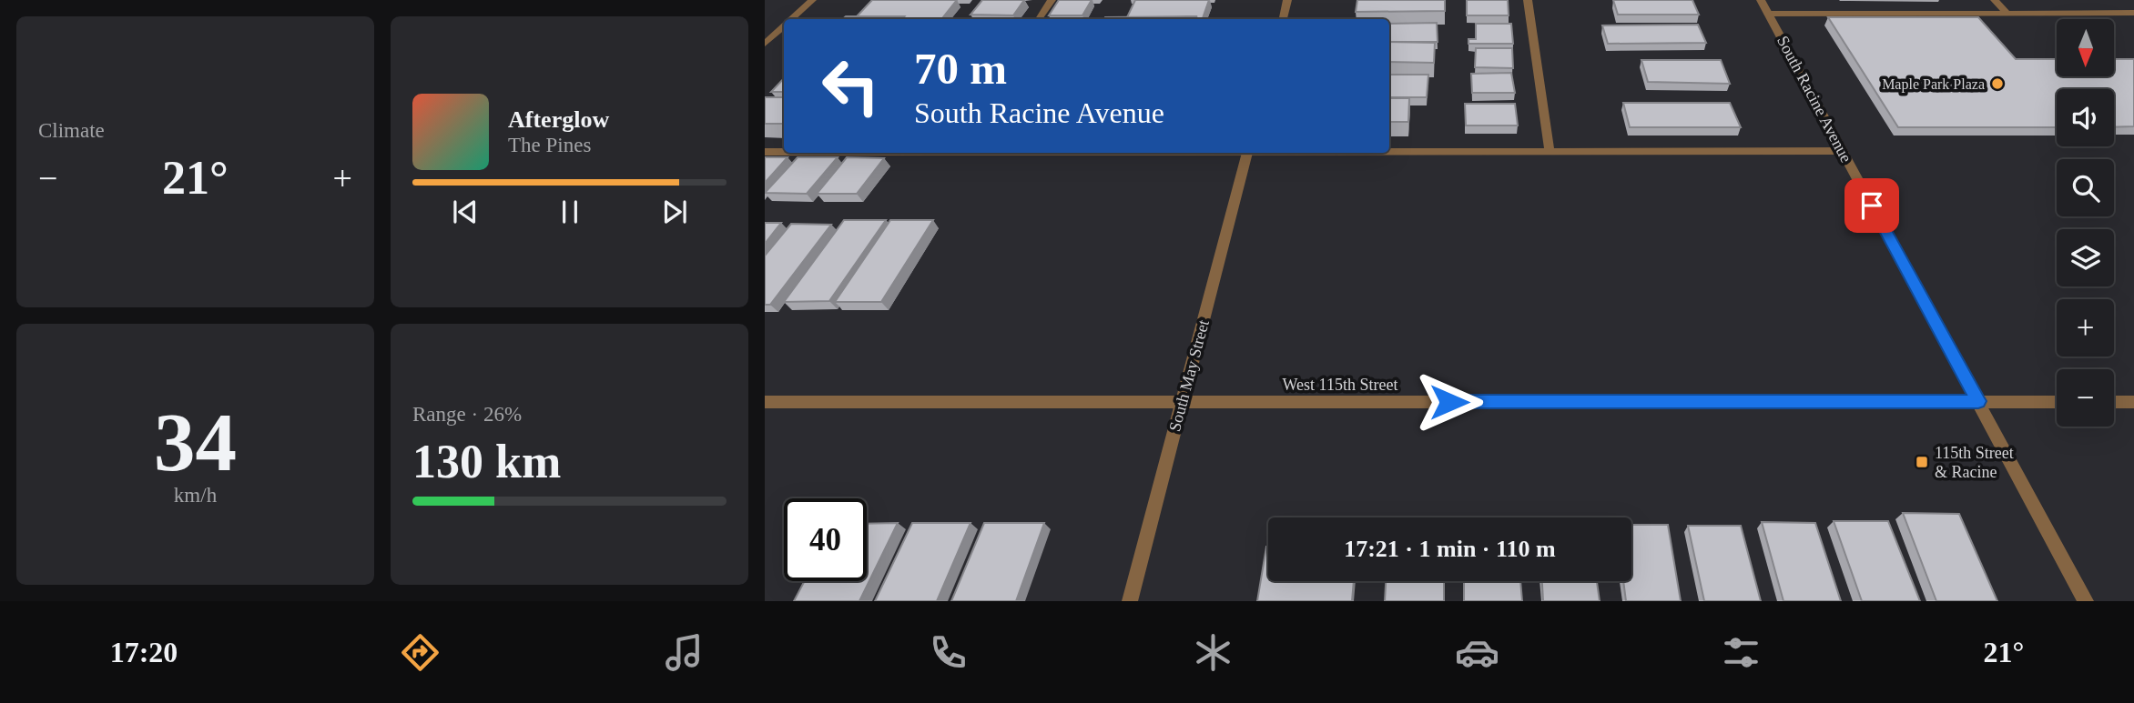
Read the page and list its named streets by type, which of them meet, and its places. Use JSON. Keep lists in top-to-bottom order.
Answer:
{
  "streets": {
    "street": ["South Racine Avenue", "South May Street", "West 115th Street"]
  },
  "crossings": [
    ["South Racine Avenue", "West 115th Street"],
    ["South May Street", "West 115th Street"]
  ],
  "places": {
    "other": ["Maple Park Plaza"],
    "transit": ["115th Street & Racine"]
  },
  "north": "bottom",
  "page": {
    "tile": [
      "Climate",
      ["34", "km/h"],
      ["Range · 26%", "130 km"]
    ],
    "map_buttons": ["+", "−"],
    "turn": ["70 m", "South Racine Avenue"],
    "song": ["Afterglow", "The Pines"],
    "heat": ["−", "21°", "+"],
    "limit": "40",
    "trip": "17:21 · 1 min · 110 m",
    "tabs": ["17:20", "21°"]
  }
}
